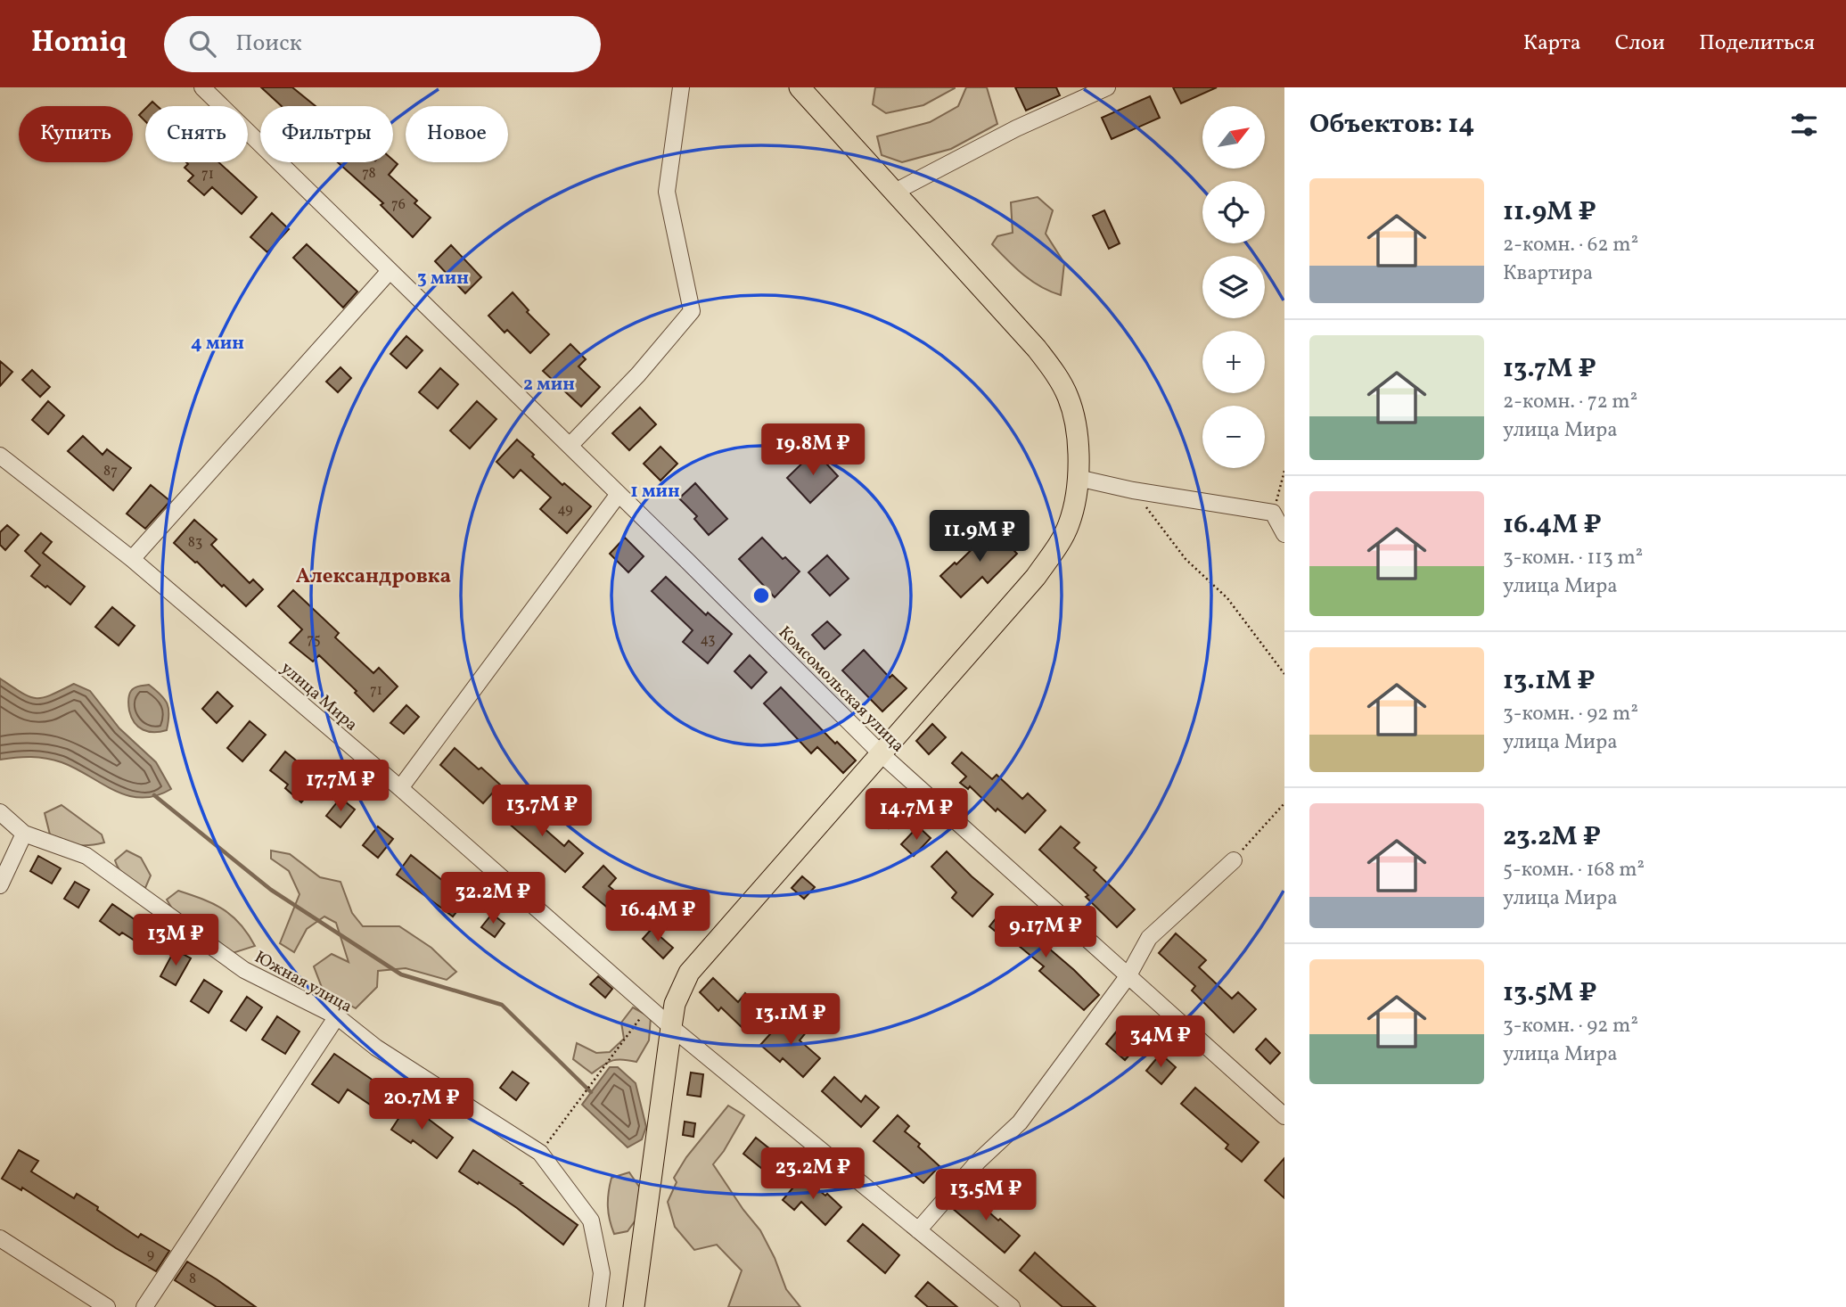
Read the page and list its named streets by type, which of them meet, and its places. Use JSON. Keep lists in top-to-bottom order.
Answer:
{
  "streets": {
    "street": ["Комсомольская улица", "улица Мира", "Южная улица"]
  },
  "districts": ["Александровка"],
  "house_numbers": [
    "78",
    "71",
    "76",
    "87",
    "49",
    "83",
    "75",
    "43",
    "71",
    "9",
    "8"
  ],
  "north": "top right",
  "page": {
    "header": "Homiq",
    "search": "Поиск",
    "nav": ["Карта", "Слои", "Поделиться"],
    "heading": "Объектов: 14",
    "map_buttons": ["+", "−"],
    "chip": [
      "Купить",
      "Снять",
      "Фильтры",
      "Новое"
    ],
    "list": [
      {
        "name": "11.9M ₽",
        "note": "2-комн. · 62 m² · Квартира"
      },
      {
        "name": "13.7M ₽",
        "note": "2-комн. · 72 m² · улица Мира"
      },
      {
        "name": "16.4M ₽",
        "note": "3-комн. · 113 m² · улица Мира"
      },
      {
        "name": "13.1M ₽",
        "note": "3-комн. · 92 m² · улица Мира"
      },
      {
        "name": "23.2M ₽",
        "note": "5-комн. · 168 m² · улица Мира"
      },
      {
        "name": "13.5M ₽",
        "note": "3-комн. · 92 m² · улица Мира"
      }
    ],
    "price": [
      "19.8M ₽",
      "11.9M ₽",
      "17.7M ₽",
      "13.7M ₽",
      "14.7M ₽",
      "32.2M ₽",
      "16.4M ₽",
      "9.17M ₽",
      "13M ₽",
      "13.1M ₽",
      "34M ₽",
      "20.7M ₽",
      "23.2M ₽",
      "13.5M ₽"
    ]
  },
  "rings": [
    "3 мин",
    "4 мин",
    "2 мин",
    "1 мин"
  ]
}
